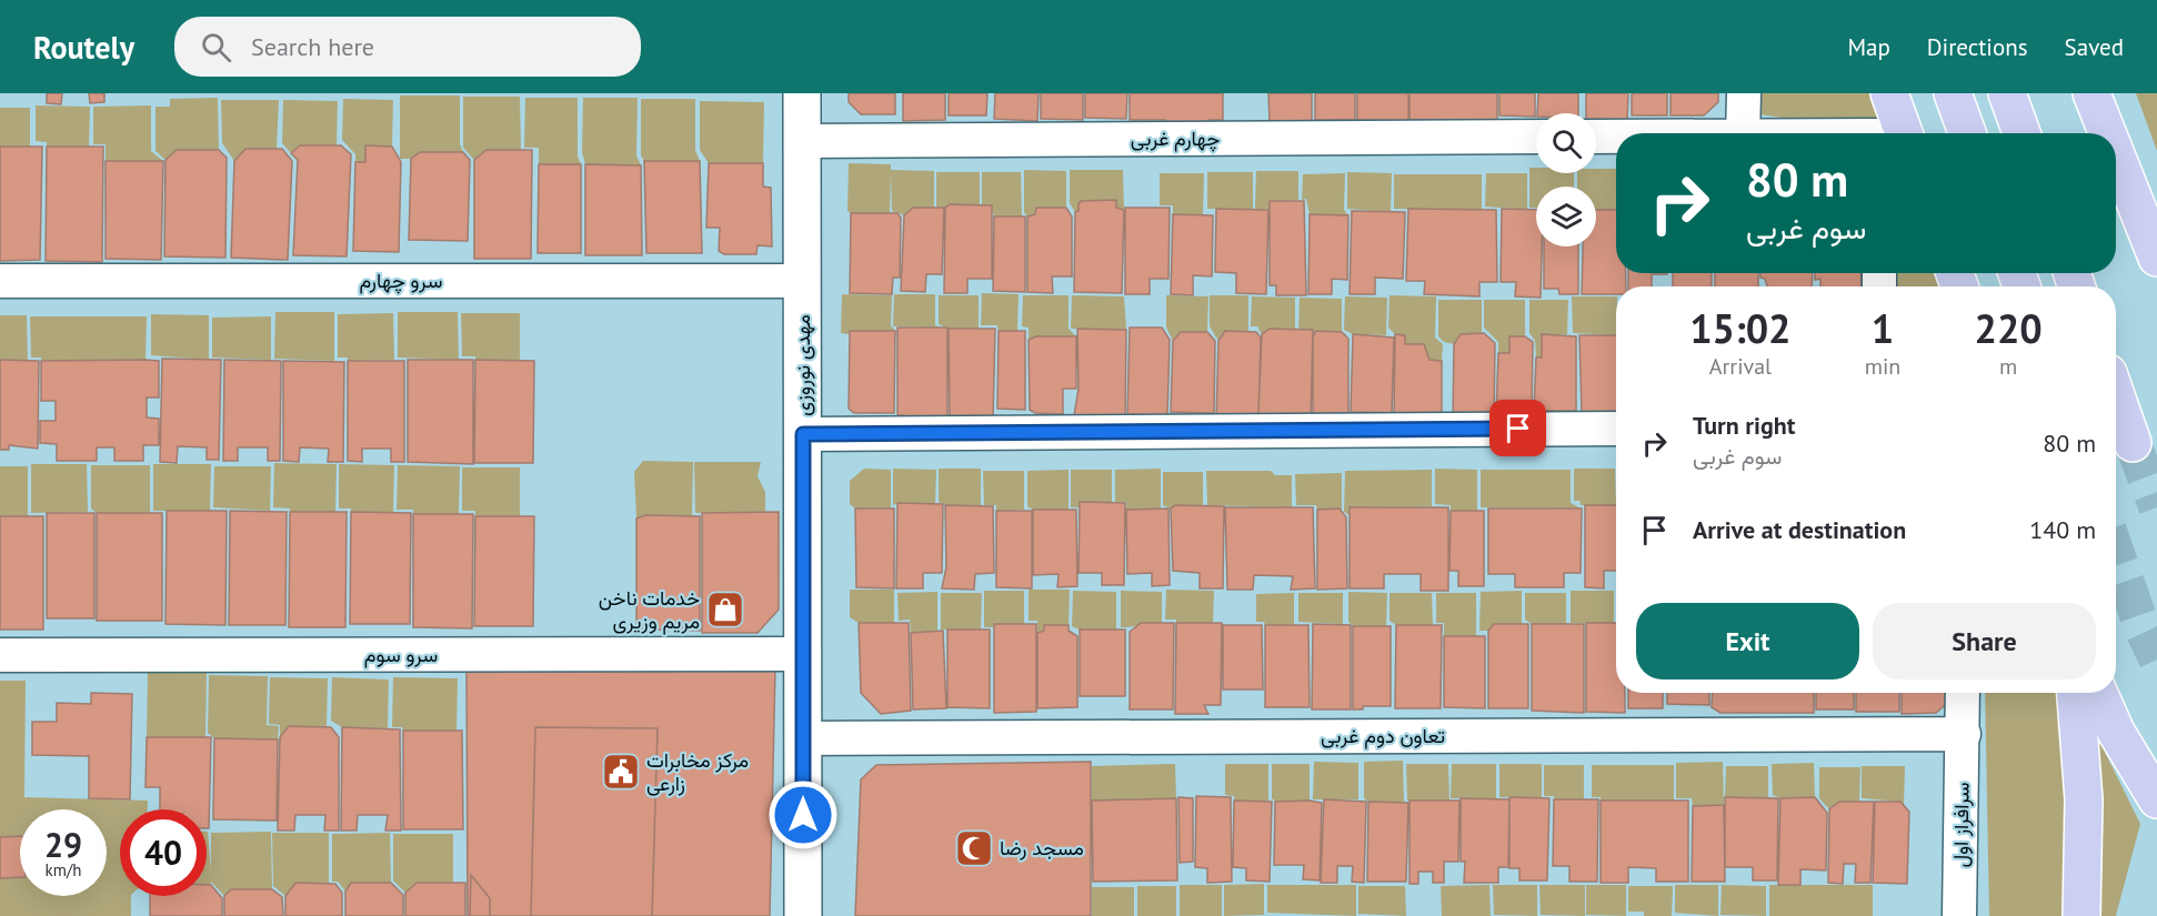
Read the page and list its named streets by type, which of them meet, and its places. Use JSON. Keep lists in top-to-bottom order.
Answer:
{
  "streets": {
    "street": [
      "چهارم غربی",
      "سرو چهارم",
      "مهدی نوروزی",
      "سرو سوم",
      "تعاون دوم غربی",
      "سرافراز اول"
    ]
  },
  "crossings": [
    ["چهارم غربی", "مهدی نوروزی"],
    ["سرو چهارم", "مهدی نوروزی"],
    ["مهدی نوروزی", "سرو سوم"],
    ["مهدی نوروزی", "تعاون دوم غربی"],
    ["تعاون دوم غربی", "سرافراز اول"]
  ],
  "places": {
    "shop": ["خدمات ناخن مریم وزیری"],
    "public building": ["مرکز مخابرات زارعی"],
    "mosque": ["مسجد رضا"]
  },
  "page": {
    "header": "Routely",
    "search": "Search here",
    "nav": ["Map", "Directions", "Saved"],
    "turn": ["80 m", "سوم غربی"],
    "eta": [
      "15:02",
      "Arrival",
      "1",
      "min",
      "220",
      "m"
    ],
    "list": [
      {
        "name": "Turn right",
        "note": "سوم غربی",
        "value": "80 m"
      },
      {
        "name": "Arrive at destination",
        "value": "140 m"
      }
    ],
    "buttons": ["Exit", "Share"],
    "speed": "29 km/h",
    "limit": "40"
  }
}
